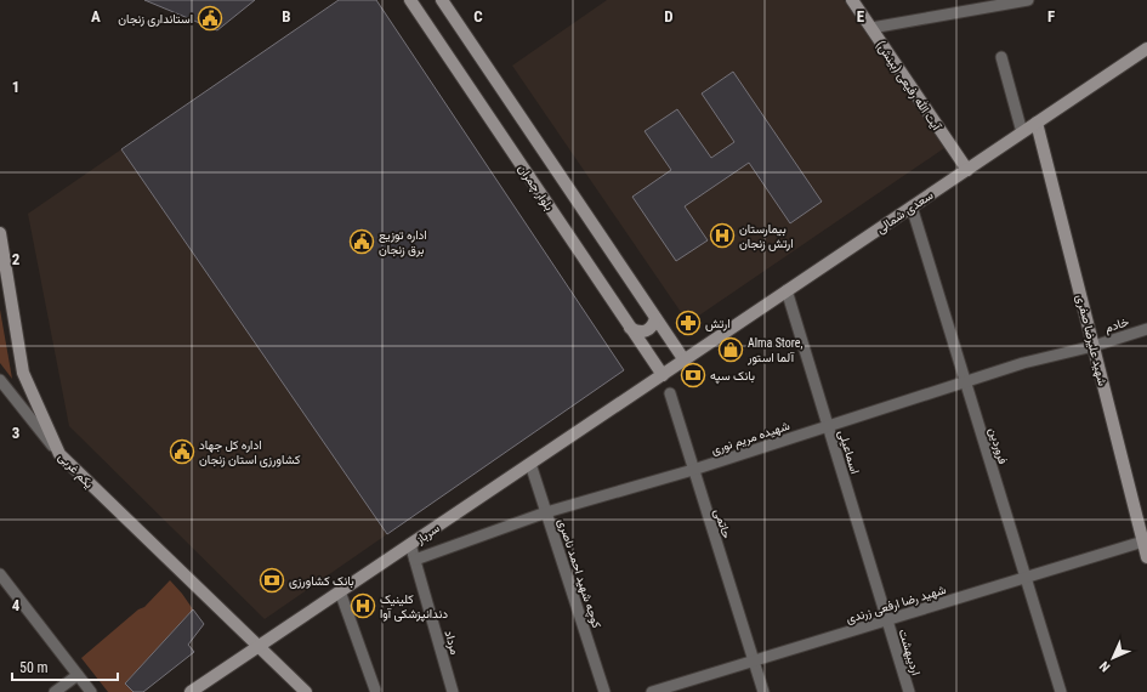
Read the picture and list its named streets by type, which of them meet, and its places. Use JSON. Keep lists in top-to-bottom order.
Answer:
{
  "streets": {
    "main road": [
      "آیت الله رفیعی (بینش)",
      "بلوار چمران",
      "سعدی شمالی",
      "شهید علیرضا صفری",
      "یکم غربی",
      "سرباز"
    ],
    "street": [
      "خادم",
      "شهیده مریم نوری",
      "فروردین",
      "اسماعیلی",
      "حاتمی",
      "کوچه شهید احمد ناصری",
      "شهید رضا ارفعی زرندی",
      "مرداد",
      "اردیبهشت"
    ]
  },
  "crossings": [
    ["آیت الله رفیعی (بینش)", "سعدی شمالی"],
    ["بلوار چمران", "سعدی شمالی"],
    ["بلوار چمران", "سرباز"],
    ["سعدی شمالی", "شهید علیرضا صفری"],
    ["سعدی شمالی", "فروردین"],
    ["سعدی شمالی", "اسماعیلی"],
    ["سعدی شمالی", "سرباز"],
    ["خادم", "شهید علیرضا صفری"],
    ["خادم", "شهیده مریم نوری"],
    ["شهید علیرضا صفری", "شهیده مریم نوری"],
    ["شهید علیرضا صفری", "شهید رضا ارفعی زرندی"],
    ["شهیده مریم نوری", "فروردین"],
    ["شهیده مریم نوری", "اسماعیلی"],
    ["شهیده مریم نوری", "حاتمی"],
    ["شهیده مریم نوری", "کوچه شهید احمد ناصری"],
    ["شهیده مریم نوری", "مرداد"],
    ["فروردین", "شهید رضا ارفعی زرندی"],
    ["اسماعیلی", "شهید رضا ارفعی زرندی"],
    ["اسماعیلی", "اردیبهشت"],
    ["یکم غربی", "سرباز"],
    ["حاتمی", "شهید رضا ارفعی زرندی"],
    ["سرباز", "کوچه شهید احمد ناصری"],
    ["سرباز", "مرداد"],
    ["شهید رضا ارفعی زرندی", "اردیبهشت"]
  ],
  "places": {
    "public building": ["استانداری زنجان", "اداره توزیع برق زنجان", "اداره کل جهاد کشاورزی استان زنجان"],
    "hospital": ["بیمارستان ارتش زنجان", "کلینیک دندانپزشکی آوا"],
    "pharmacy": ["ارتش"],
    "shop": ["Alma Store, آلما استور"],
    "bank": ["بانک سپه", "بانک کشاورزی"]
  },
  "scale_bar": "50 m",
  "north": "bottom left",
  "grid": {
    "columns": [
      "A",
      "B",
      "C",
      "D",
      "E",
      "F"
    ],
    "rows": [
      "1",
      "2",
      "3",
      "4"
    ]
  }
}
